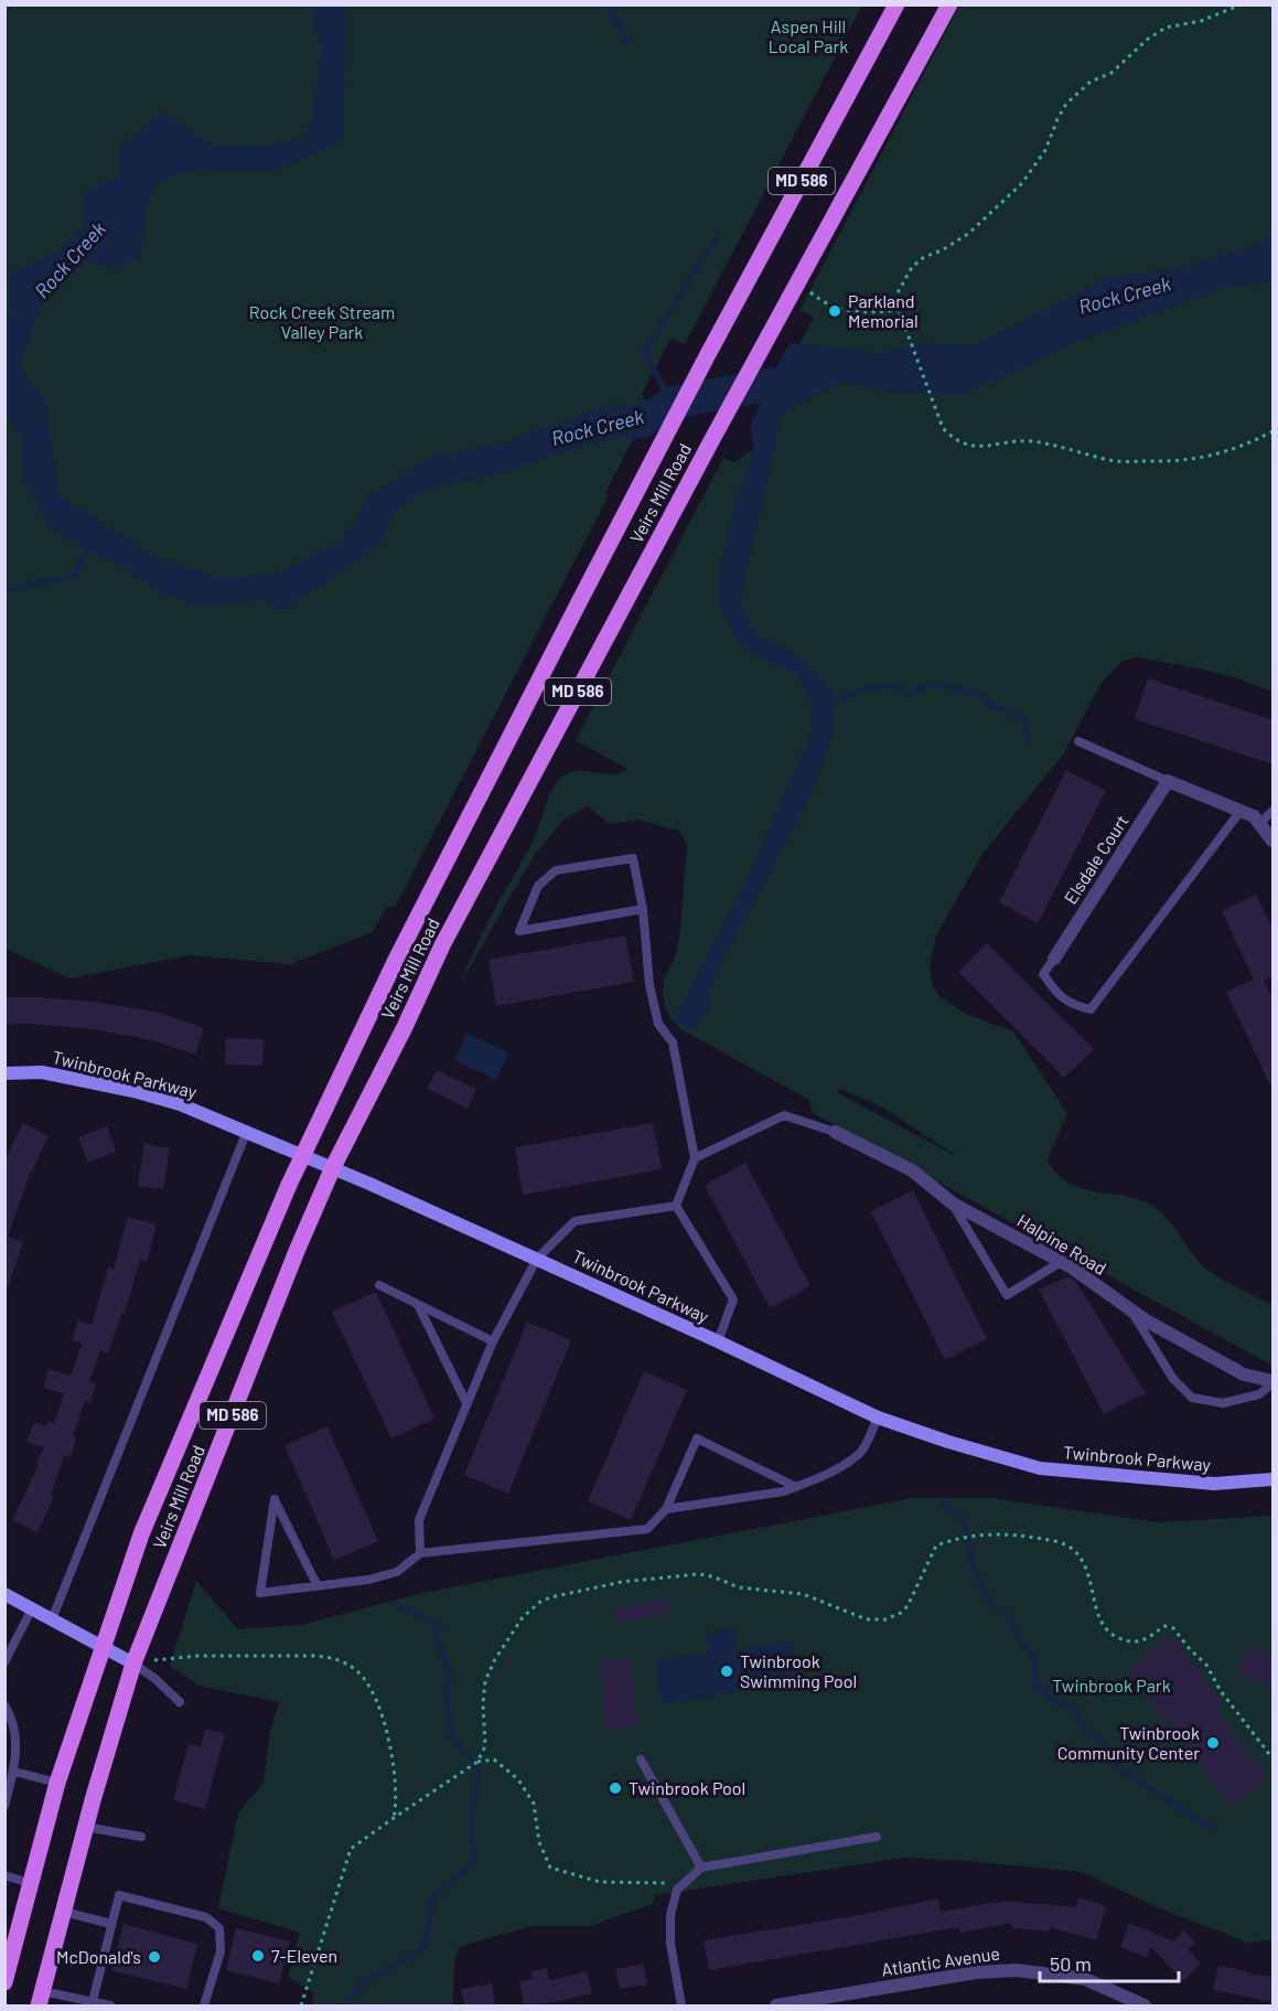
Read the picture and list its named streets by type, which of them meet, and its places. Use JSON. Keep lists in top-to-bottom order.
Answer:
{
  "streets": {
    "main road": ["MD 586", "Veirs Mill Road", "Twinbrook Parkway"],
    "street": ["Elsdale Court", "Halpine Road", "Atlantic Avenue"]
  },
  "crossings": [
    ["Veirs Mill Road", "Twinbrook Parkway"]
  ],
  "water": ["Rock Creek"],
  "parks": ["Aspen Hill Local Park", "Rock Creek Stream Valley Park", "Twinbrook Park"],
  "places": [
    "Parkland Memorial",
    "Twinbrook Swimming Pool",
    "Twinbrook Community Center",
    "Twinbrook Pool",
    "7-Eleven",
    "McDonald's"
  ],
  "scale_bar": "50 m"
}
